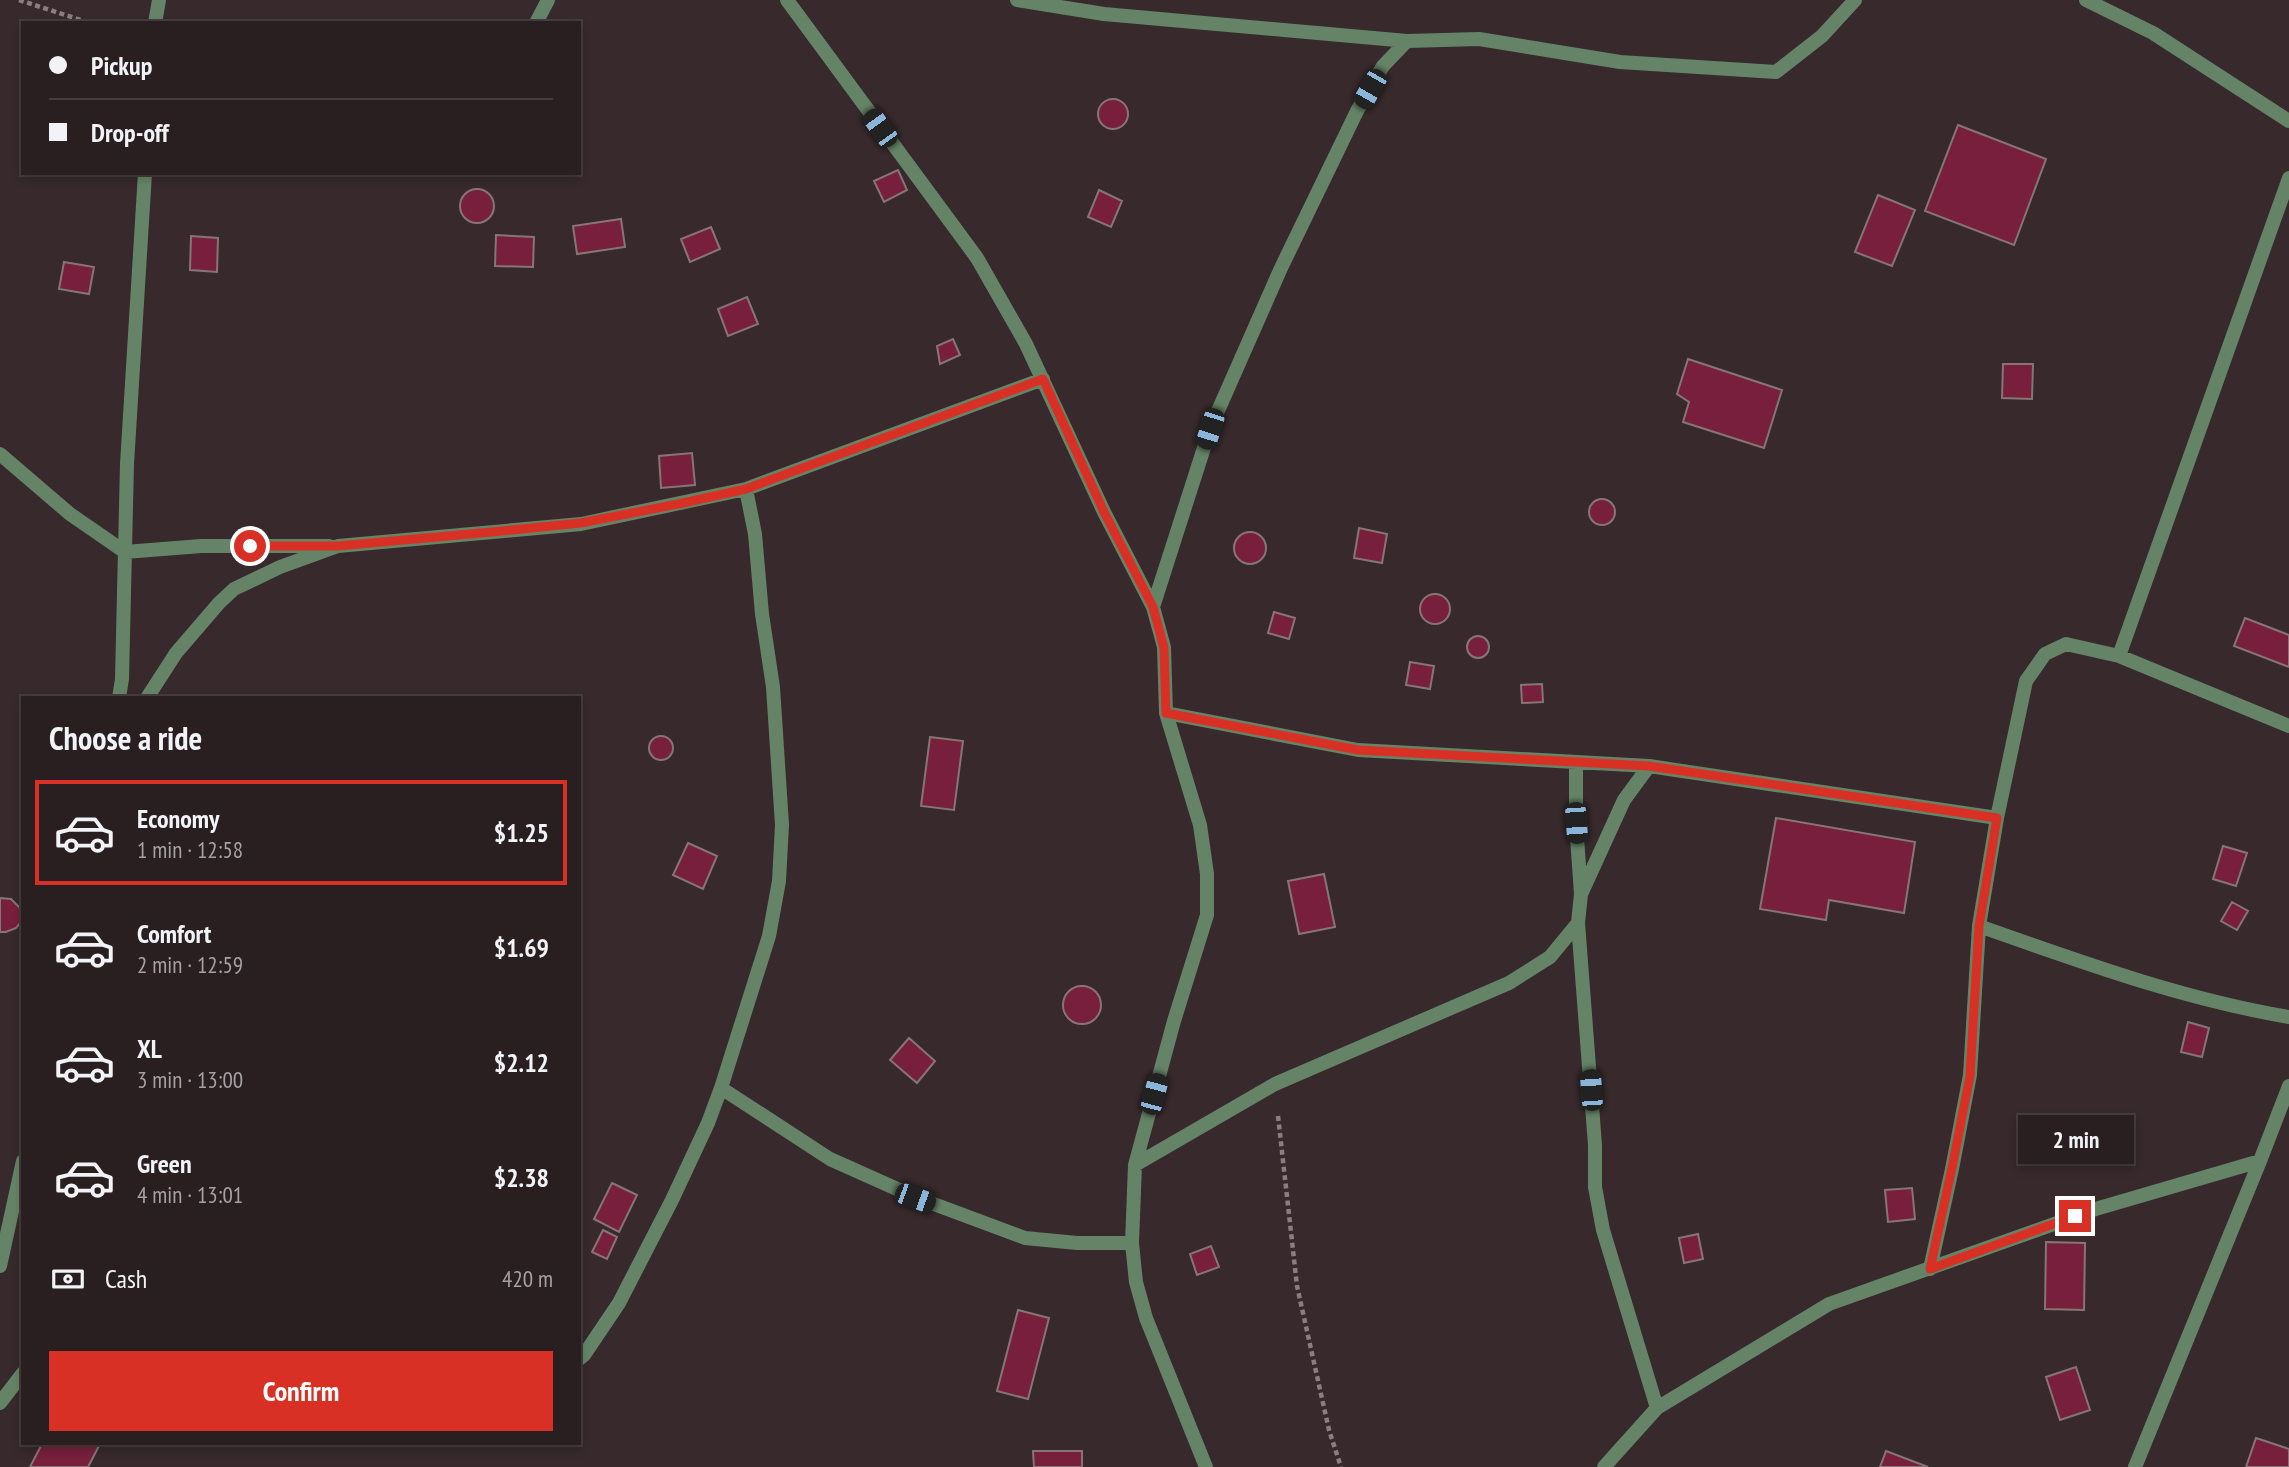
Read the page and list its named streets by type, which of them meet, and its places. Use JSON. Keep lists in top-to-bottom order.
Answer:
{
  "page": {
    "banner": ["Pickup", "Drop-off"],
    "heading": "Choose a ride",
    "list": [
      {
        "name": "Economy",
        "note": "1 min · 12:58",
        "value": "$1.25"
      },
      {
        "name": "Comfort",
        "note": "2 min · 12:59",
        "value": "$1.69"
      },
      {
        "name": "XL",
        "note": "3 min · 13:00",
        "value": "$2.12"
      },
      {
        "name": "Green",
        "note": "4 min · 13:01",
        "value": "$2.38"
      }
    ],
    "bubble": "2 min",
    "pay": ["Cash", "420 m"],
    "buttons": "Confirm"
  }
}
